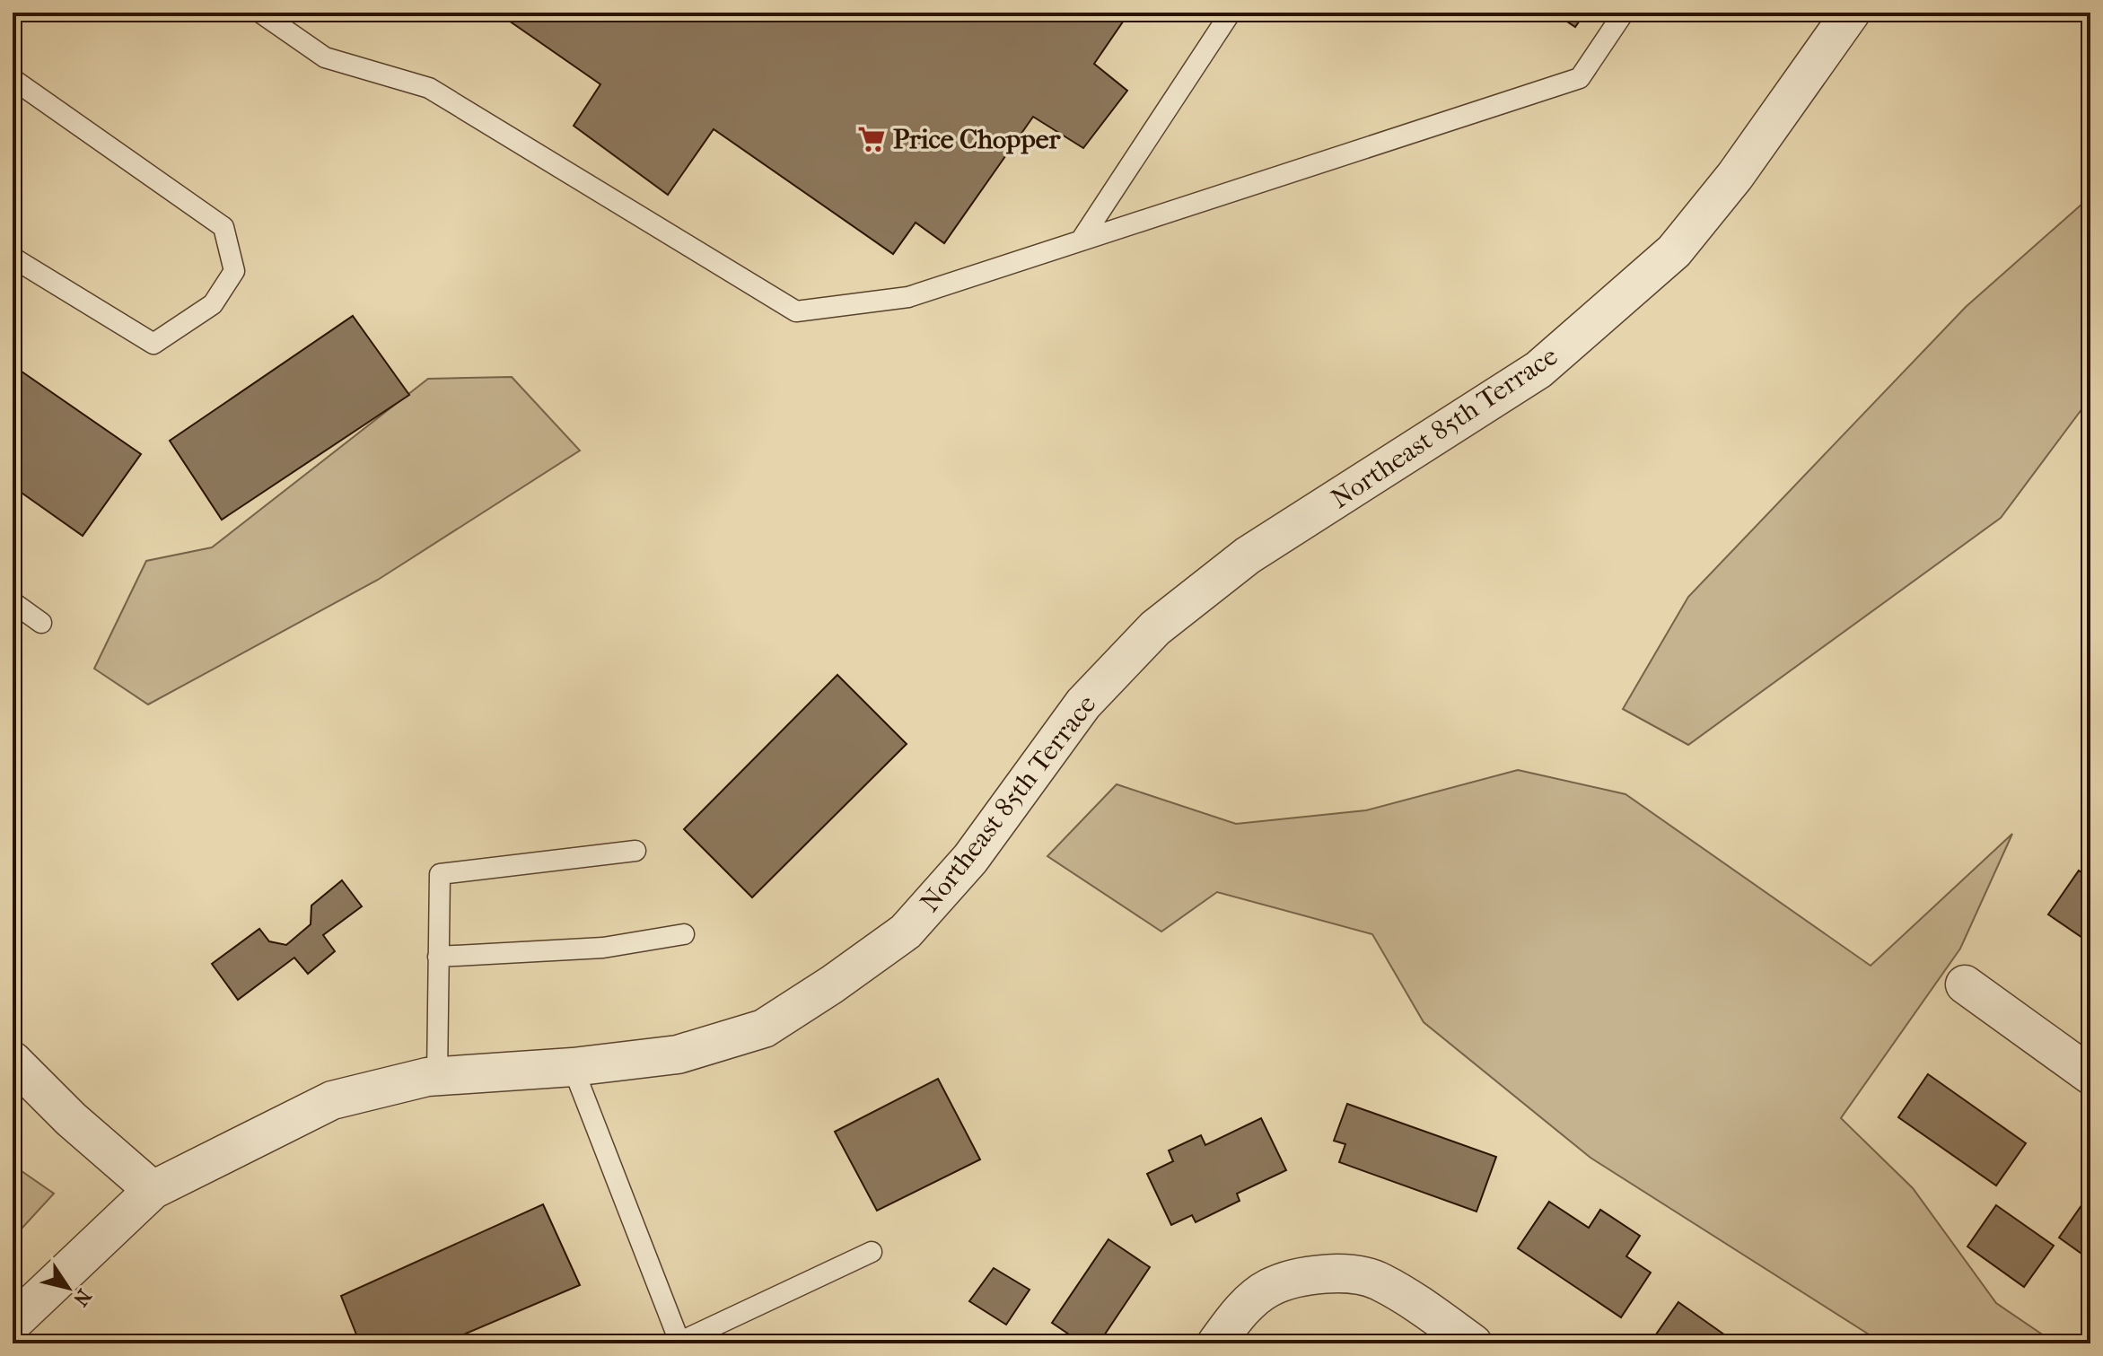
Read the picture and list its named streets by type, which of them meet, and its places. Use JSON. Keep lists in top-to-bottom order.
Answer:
{
  "streets": {
    "street": ["Northeast 85th Terrace"]
  },
  "places": {
    "supermarket": ["Price Chopper"]
  },
  "north": "bottom right"
}
